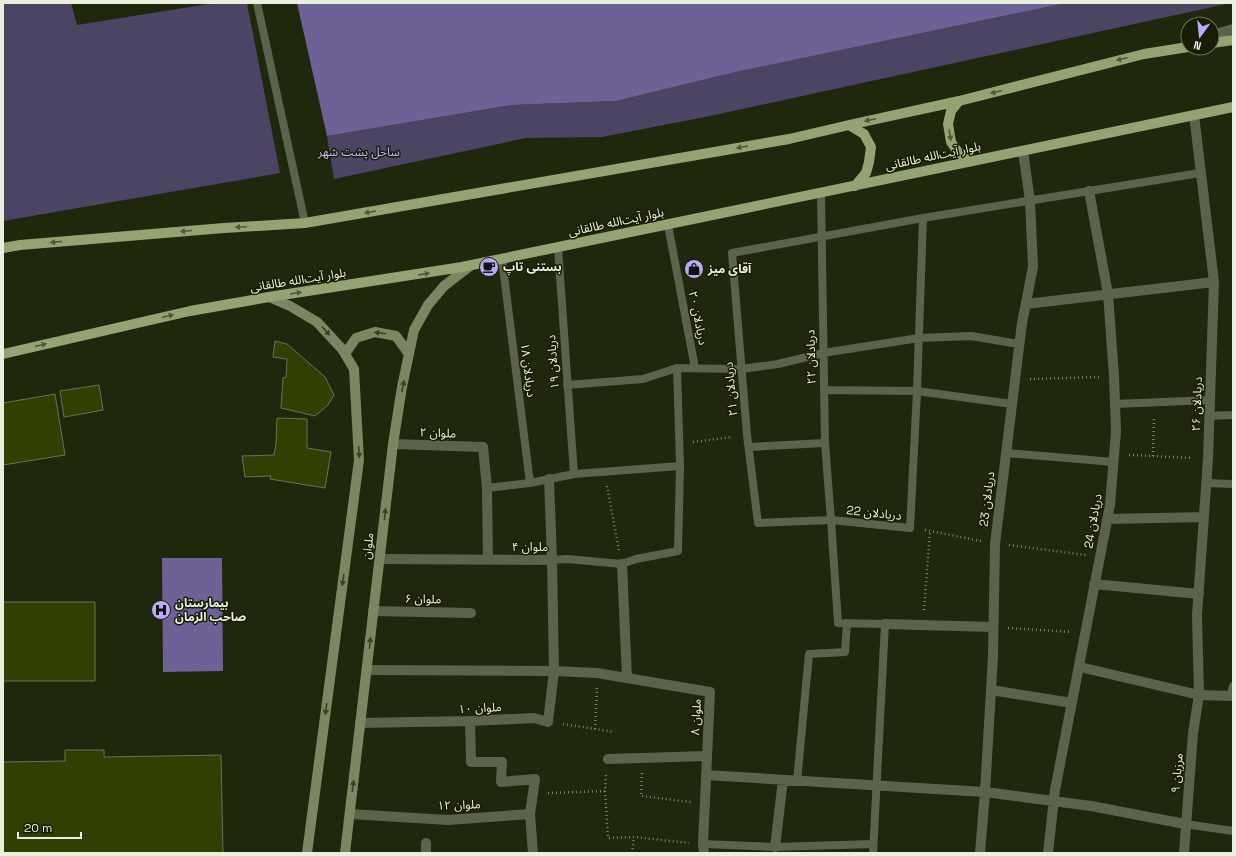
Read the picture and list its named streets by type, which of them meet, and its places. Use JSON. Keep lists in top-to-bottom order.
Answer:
{
  "streets": {
    "main road": ["بلوار آیت‌الله طالقانی", "ملوان"],
    "street": [
      "دریادلان ۲۶",
      "ملوان ۲",
      "دریادلان 23",
      "دریادلان 24",
      "ملوان ۴",
      "ملوان ۶",
      "ملوان ۱۰",
      "ملوان ۸",
      "مرزبان ۹",
      "ملوان ۱۲"
    ],
    "lane": [
      "دریادلان ۲۰",
      "دریادلان ۲۲",
      "دریادلان ۱۹",
      "دریادلان ۱۸",
      "دریادلان ۲۱",
      "دریادلان 22"
    ]
  },
  "crossings": [
    ["بلوار آیت‌الله طالقانی", "دریادلان ۲۰"],
    ["بلوار آیت‌الله طالقانی", "دریادلان ۲۲"],
    ["بلوار آیت‌الله طالقانی", "دریادلان ۱۹"],
    ["بلوار آیت‌الله طالقانی", "دریادلان ۱۸"],
    ["بلوار آیت‌الله طالقانی", "دریادلان ۲۶"],
    ["بلوار آیت‌الله طالقانی", "دریادلان 23"],
    ["بلوار آیت‌الله طالقانی", "ملوان"],
    ["دریادلان ۲۲", "دریادلان ۲۱"],
    ["دریادلان ۲۲", "دریادلان 22"],
    ["دریادلان ۲۱", "دریادلان 22"],
    ["دریادلان ۲۶", "مرزبان ۹"],
    ["ملوان ۲", "ملوان"],
    ["ملوان", "ملوان ۴"],
    ["ملوان", "ملوان ۶"],
    ["ملوان", "ملوان ۱۰"],
    ["ملوان", "ملوان ۸"],
    ["ملوان", "ملوان ۱۲"]
  ],
  "parks": ["ساحل پشت شهر"],
  "places": {
    "cafe": ["بستنی تاپ"],
    "shop": ["آقای میز"],
    "hospital": ["بیمارستان صاحب الزمان"]
  },
  "scale_bar": "20 m",
  "north": "bottom"
}
